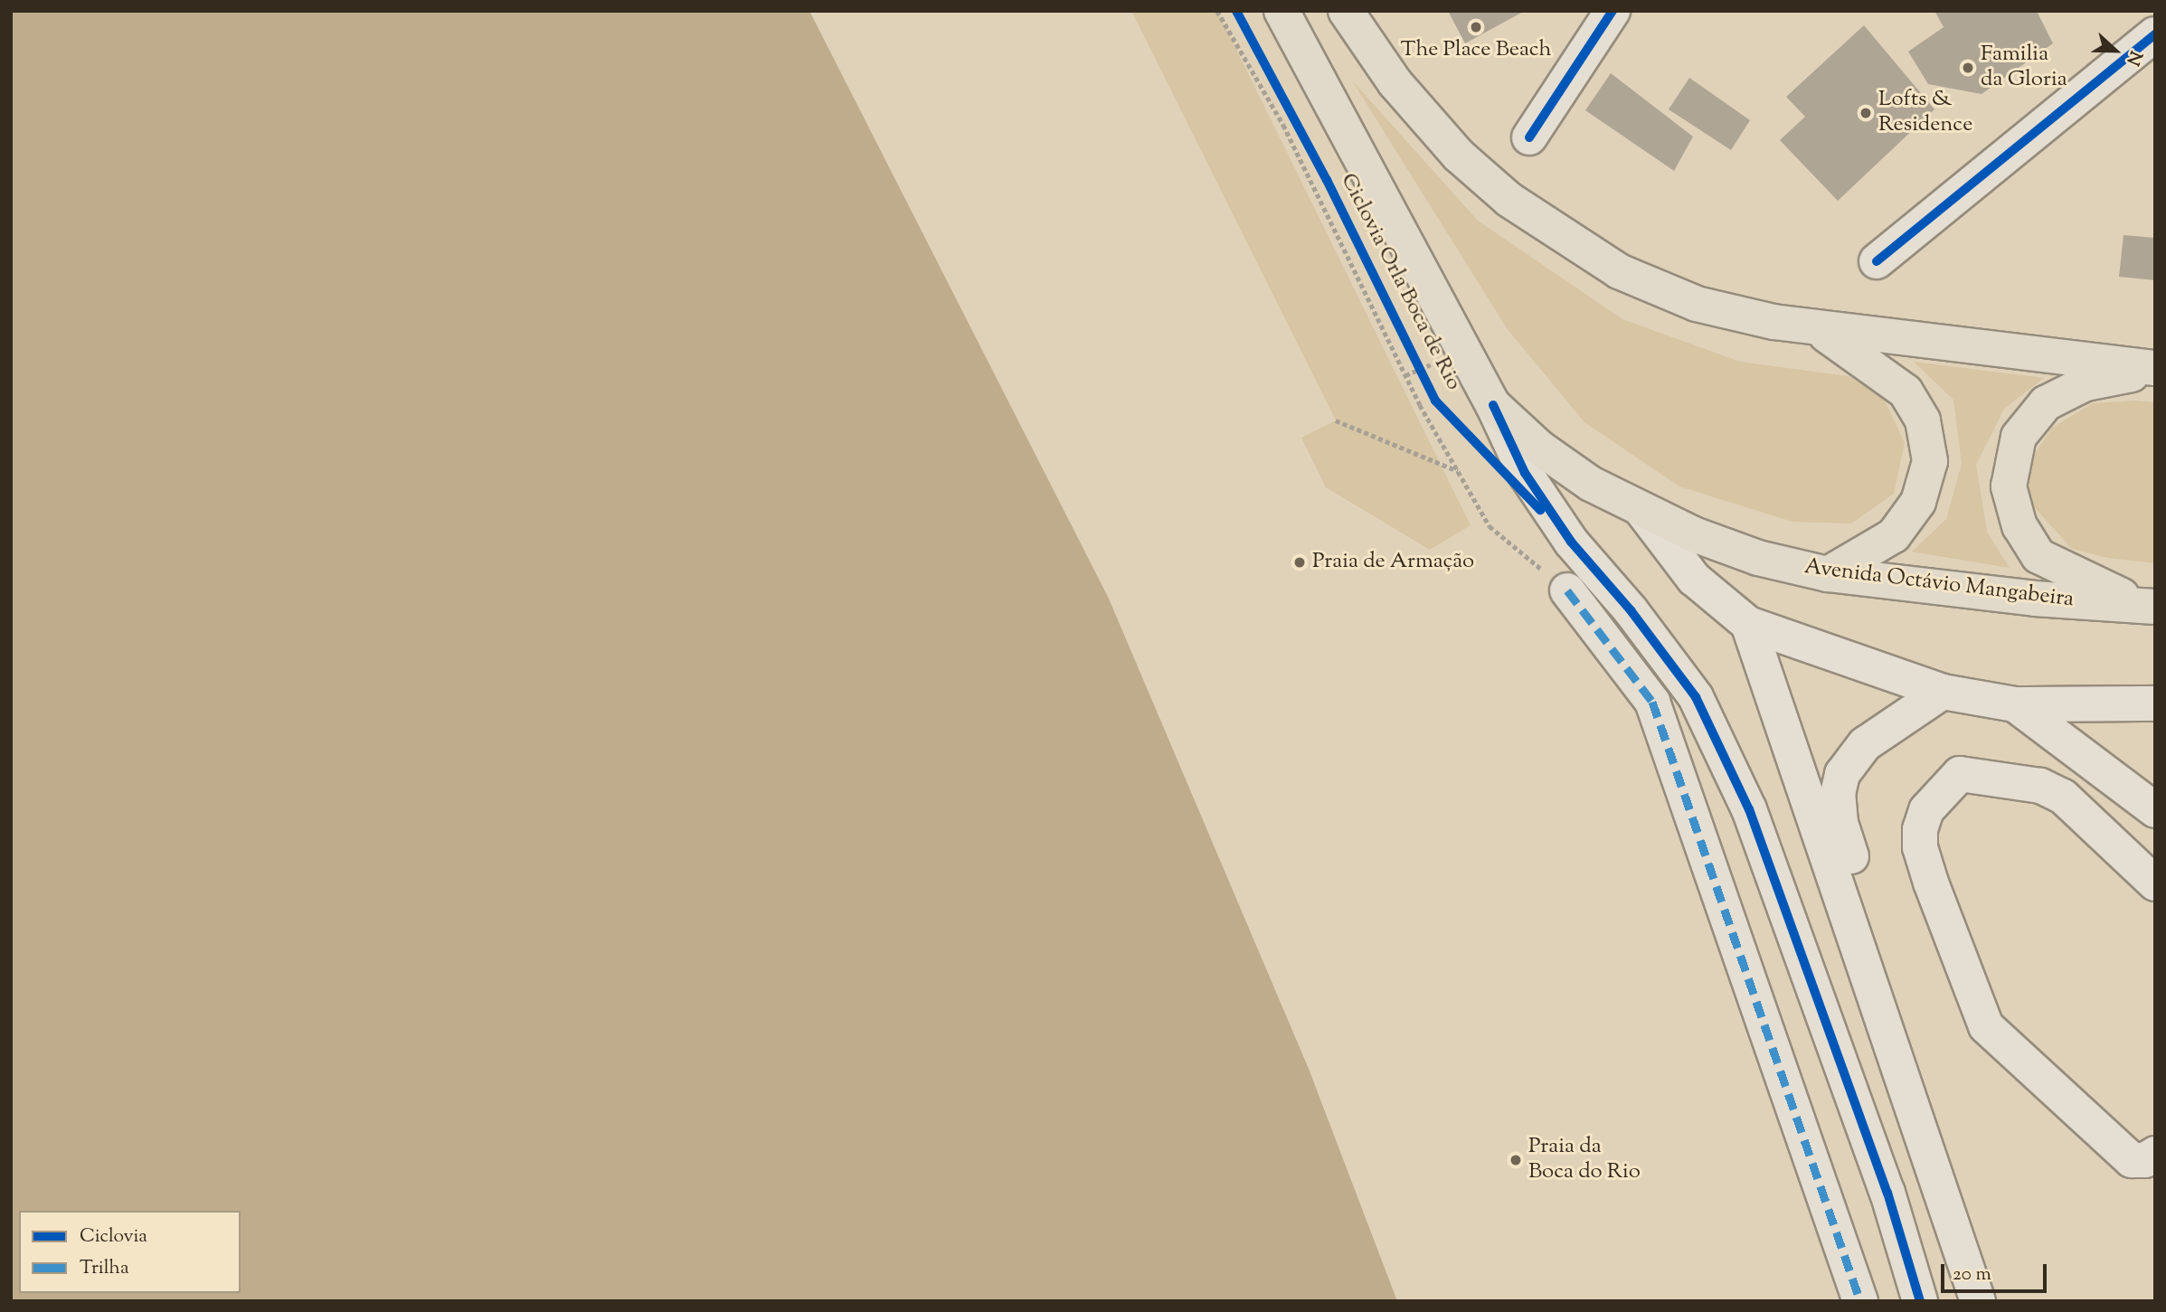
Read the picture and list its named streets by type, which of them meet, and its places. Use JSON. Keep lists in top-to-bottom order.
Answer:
{
  "streets": {
    "main road": ["Avenida Octávio Mangabeira"],
    "cycle path": ["Ciclovia Orla Boca de Rio"]
  },
  "places": [
    "The Place Beach",
    "Familia da Gloria",
    "Lofts & Residence",
    "Praia de Armação",
    "Praia da Boca do Rio"
  ],
  "legend": ["Ciclovia", "Trilha"],
  "scale_bar": "20 m",
  "north": "right"
}
